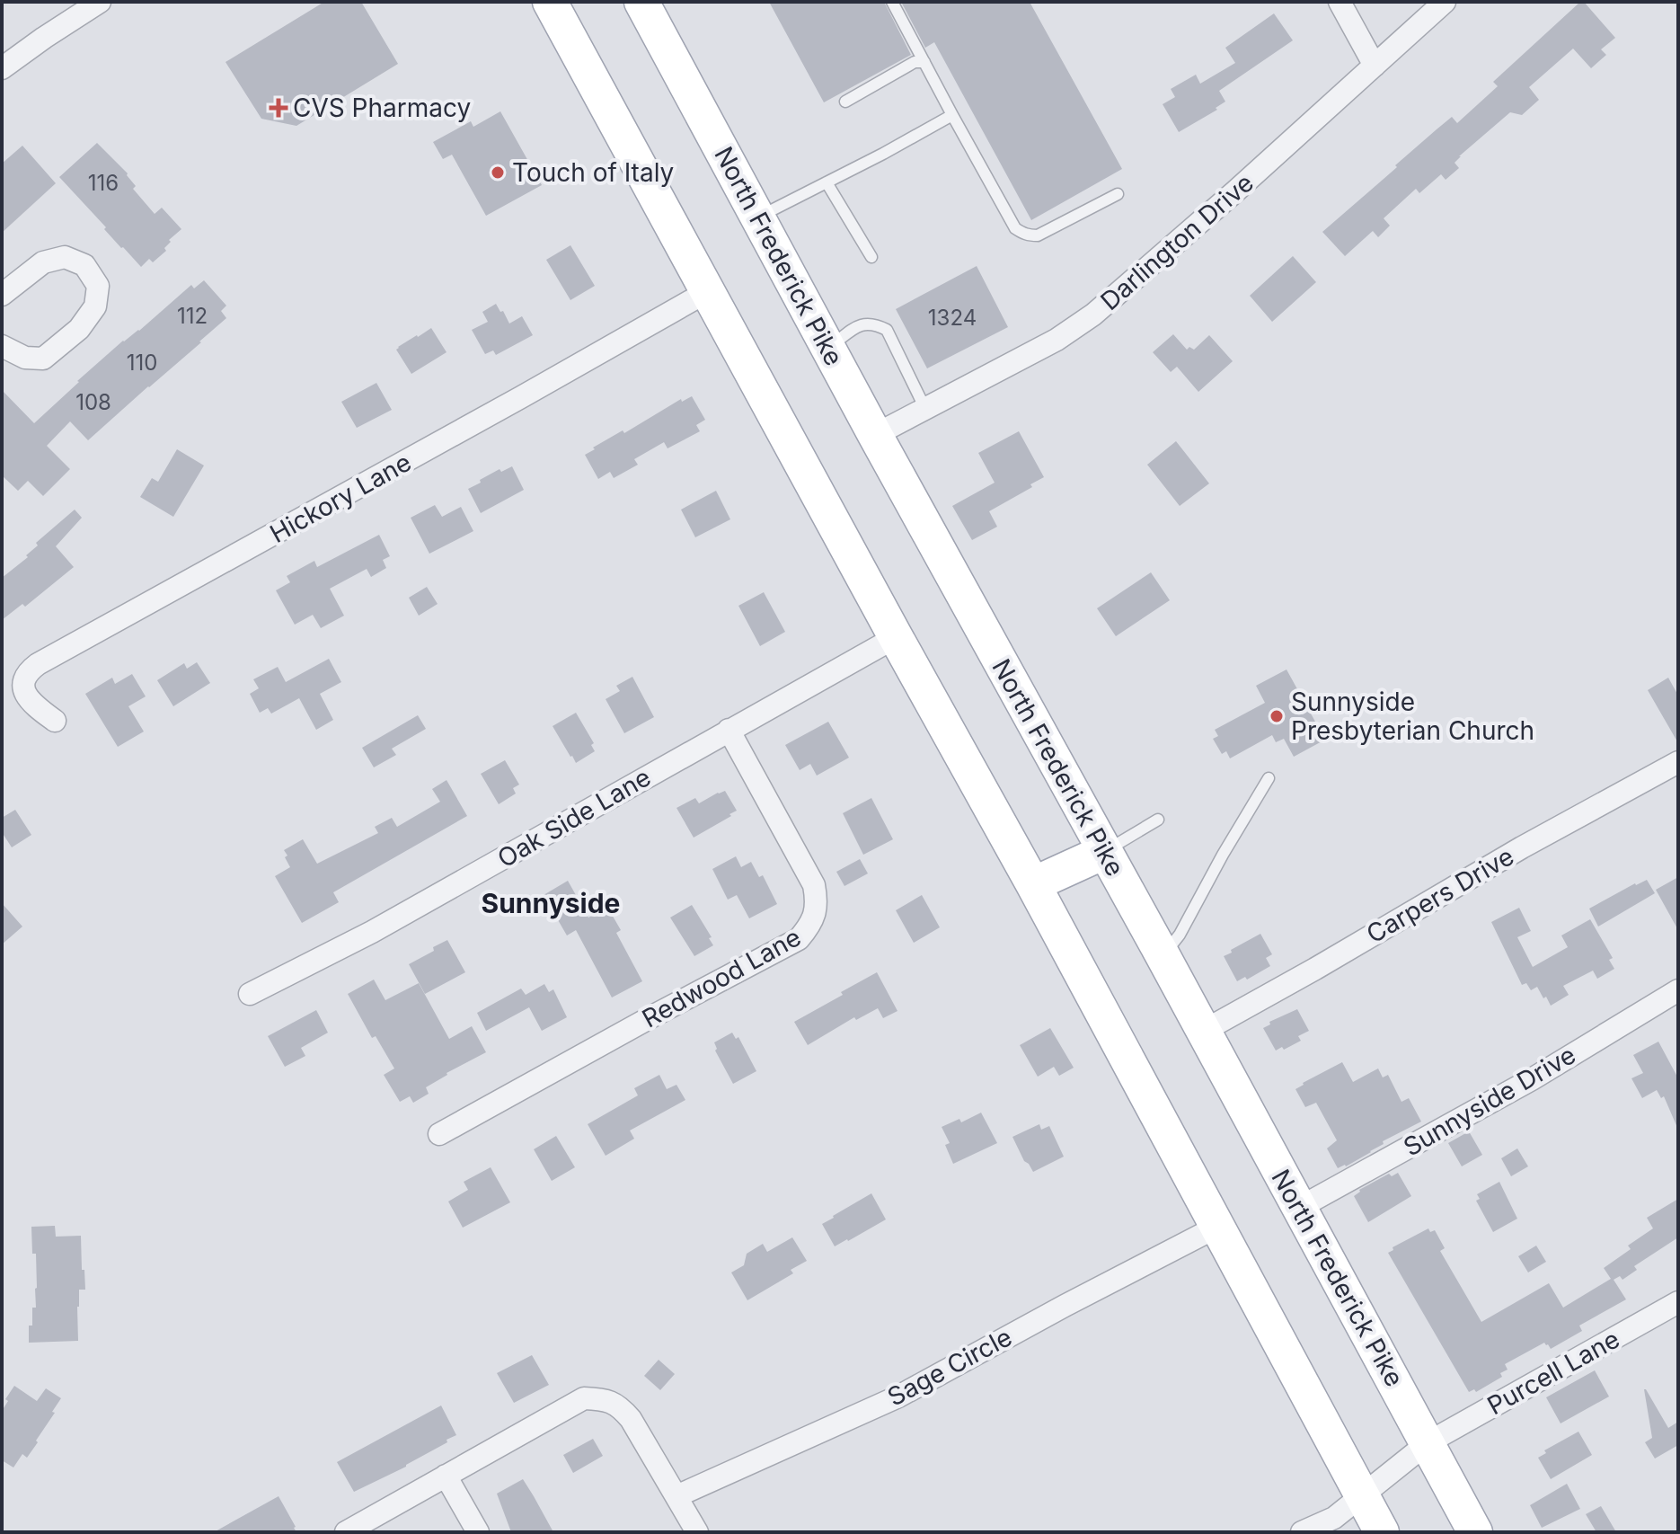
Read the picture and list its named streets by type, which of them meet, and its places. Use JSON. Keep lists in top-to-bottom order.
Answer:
{
  "streets": {
    "main road": ["North Frederick Pike"],
    "street": [
      "Darlington Drive",
      "Hickory Lane",
      "Oak Side Lane",
      "Carpers Drive",
      "Redwood Lane",
      "Sunnyside Drive",
      "Sage Circle",
      "Purcell Lane"
    ]
  },
  "crossings": [
    ["Darlington Drive", "North Frederick Pike"],
    ["North Frederick Pike", "Carpers Drive"],
    ["North Frederick Pike", "Sunnyside Drive"],
    ["North Frederick Pike", "Purcell Lane"],
    ["Oak Side Lane", "Redwood Lane"]
  ],
  "districts": ["Sunnyside"],
  "places": {
    "health": ["CVS Pharmacy"],
    "other": ["Touch of Italy", "Sunnyside Presbyterian Church"]
  },
  "house_numbers": [
    "116",
    "112",
    "1324",
    "110",
    "108"
  ]
}
